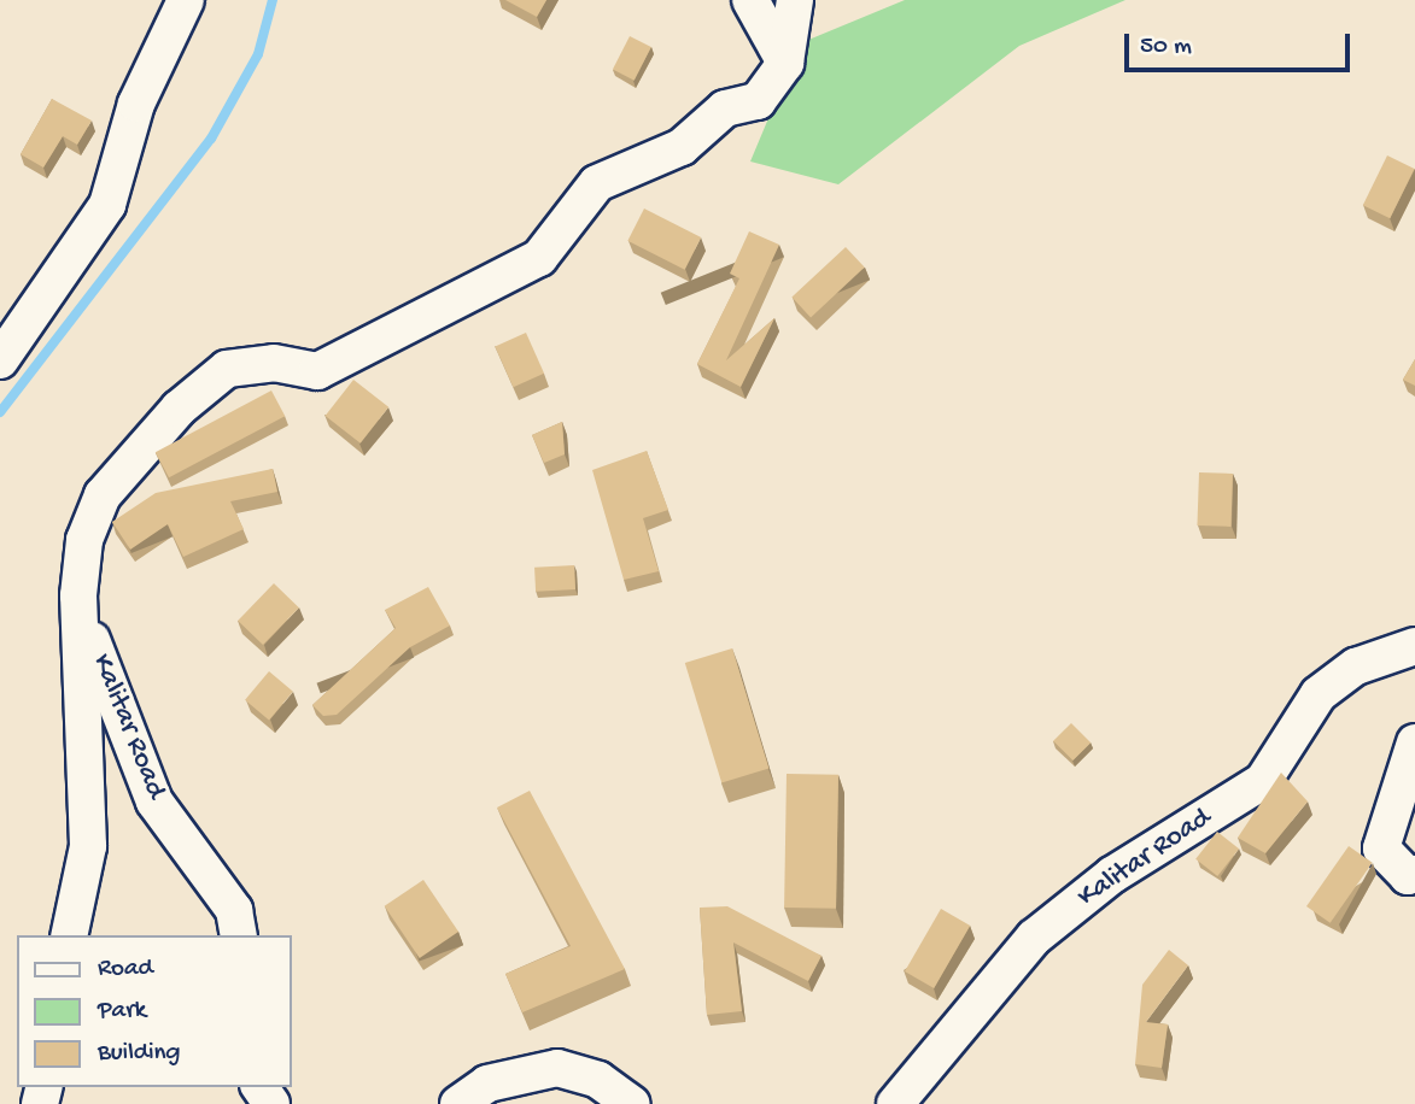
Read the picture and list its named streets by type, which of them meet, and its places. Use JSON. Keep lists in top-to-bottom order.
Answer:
{
  "streets": {
    "street": ["Kalitar Road"]
  },
  "legend": ["Road", "Park", "Building"],
  "scale_bar": "50 m"
}
